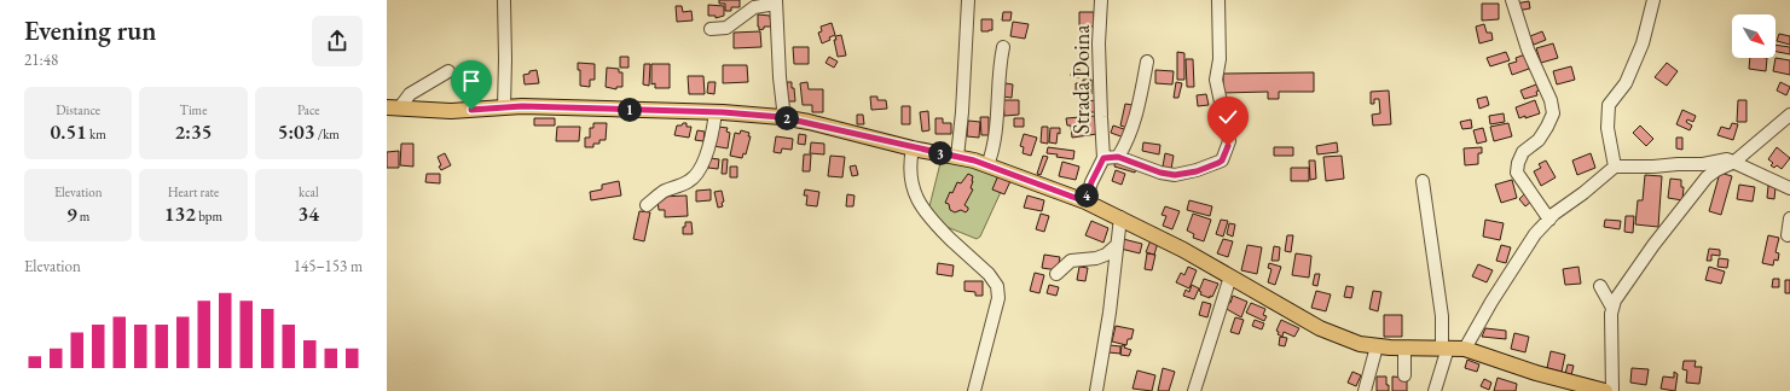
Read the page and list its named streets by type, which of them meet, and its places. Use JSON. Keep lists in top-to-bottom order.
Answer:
{
  "streets": {
    "street": ["Strada Doina"]
  },
  "north": "bottom right",
  "page": {
    "heading": ["Evening run", "21:48"],
    "stats": [
      ["Distance", "0.51 km"],
      ["Time", "2:35"],
      ["Pace", "5:03 /km"],
      ["Elevation", "9 m"],
      ["Heart rate", "132 bpm"],
      ["kcal", "34"]
    ],
    "pins": [
      "1",
      "2",
      "3",
      "4"
    ],
    "chart": ["Elevation", "145–153 m"]
  }
}
